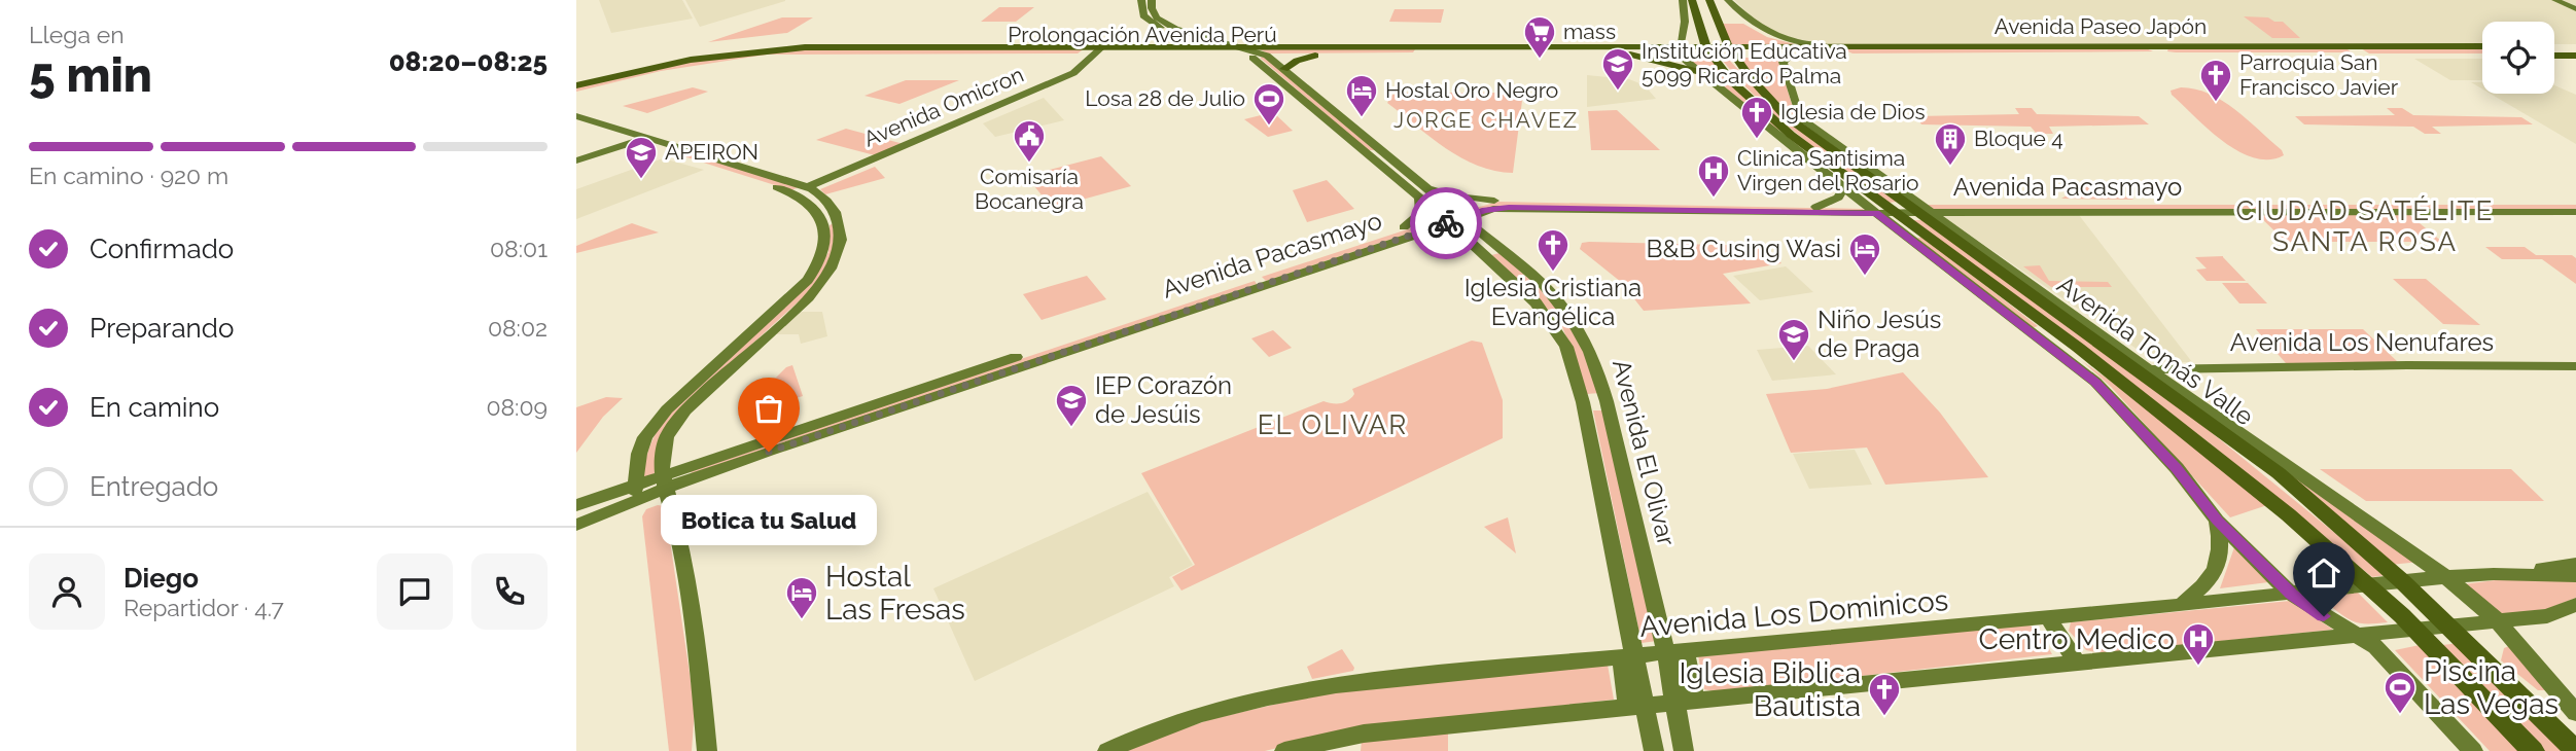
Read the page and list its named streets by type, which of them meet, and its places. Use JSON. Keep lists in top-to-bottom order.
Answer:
{
  "streets": {
    "main road": [
      "Avenida Paseo Japón",
      "Prolongación Avenida Perú",
      "Avenida Omicron",
      "Avenida Pacasmayo",
      "Avenida Los Nenufares",
      "Avenida Tomás Valle",
      "Avenida El Olivar",
      "Avenida Los Dominicos"
    ]
  },
  "crossings": [
    ["Avenida Paseo Japón", "Prolongación Avenida Perú"],
    ["Avenida Paseo Japón", "Avenida Tomás Valle"],
    ["Prolongación Avenida Perú", "Avenida Omicron"],
    ["Prolongación Avenida Perú", "Avenida Tomás Valle"],
    ["Prolongación Avenida Perú", "Avenida El Olivar"],
    ["Avenida Pacasmayo", "Avenida Tomás Valle"],
    ["Avenida Pacasmayo", "Avenida El Olivar"],
    ["Avenida Los Nenufares", "Avenida Tomás Valle"],
    ["Avenida Tomás Valle", "Avenida Los Dominicos"],
    ["Avenida El Olivar", "Avenida Los Dominicos"]
  ],
  "districts": ["JORGE CHAVEZ", "CIUDAD SATÉLITE SANTA ROSA", "EL OLIVAR"],
  "places": {
    "supermarket": ["mass"],
    "school or university": [
      "Institución Educativa 5099 Ricardo Palma",
      "APEIRON",
      "Niño Jesús de Praga",
      "IEP Corazón de Jesúis"
    ],
    "church": [
      "Parroquia San Francisco Javier",
      "Iglesia de Dios",
      "Iglesia Cristiana Evangélica",
      "Iglesia Biblica Bautista"
    ],
    "hotel": ["Hostal Oro Negro", "B&B Cusing Wasi", "Hostal Las Fresas"],
    "sports": ["Losa 28 de Julio", "Piscina Las Vegas"],
    "public building": ["Comisaría Bocanegra"],
    "building": ["Bloque 4"],
    "hospital": ["Clinica Santisima Virgen del Rosario", "Centro Medico"],
    "other": ["Botica tu Salud"]
  },
  "page": {
    "heading": ["5 min", "Llega en", "08:20–08:25"],
    "panel": ["Diego", "Repartidor · 4.7"],
    "bar": "En camino · 920 m",
    "list": [
      ["Confirmado", "08:01"],
      ["Preparando", "08:02"],
      ["En camino", "08:09"],
      "Entregado"
    ],
    "bubble": "Botica tu Salud"
  }
}
